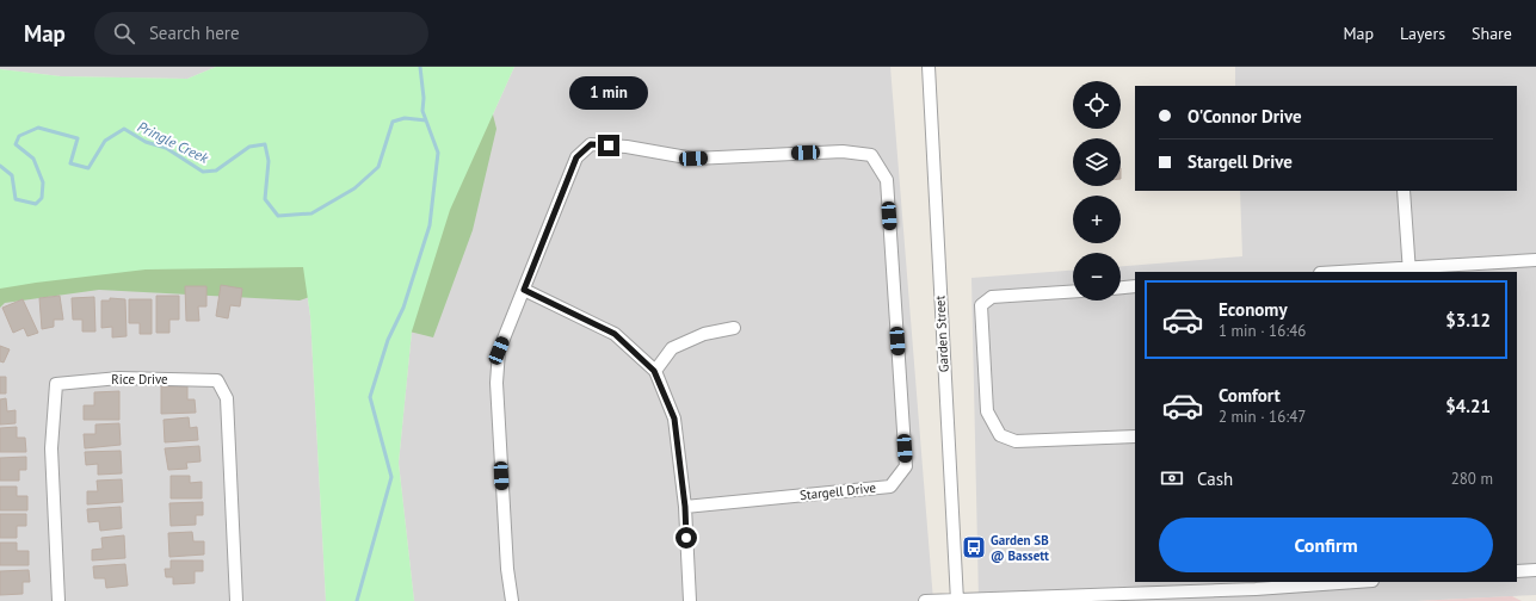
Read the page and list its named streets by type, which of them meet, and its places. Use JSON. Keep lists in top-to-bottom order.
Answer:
{
  "streets": {
    "street": ["Garden Street", "Rice Drive", "Stargell Drive"]
  },
  "water": ["Pringle Creek"],
  "places": {
    "bus stop": ["Garden SB @ Bassett"]
  },
  "page": {
    "header": "Map",
    "search": "Search here",
    "nav": ["Map", "Layers", "Share"],
    "bubble": "1 min",
    "map_buttons": ["+", "−"],
    "banner": ["O'Connor Drive", "Stargell Drive"],
    "list": [
      {
        "name": "Economy",
        "note": "1 min · 16:46",
        "value": "$3.12"
      },
      {
        "name": "Comfort",
        "note": "2 min · 16:47",
        "value": "$4.21"
      }
    ],
    "pay": ["Cash", "280 m"],
    "buttons": "Confirm"
  }
}
